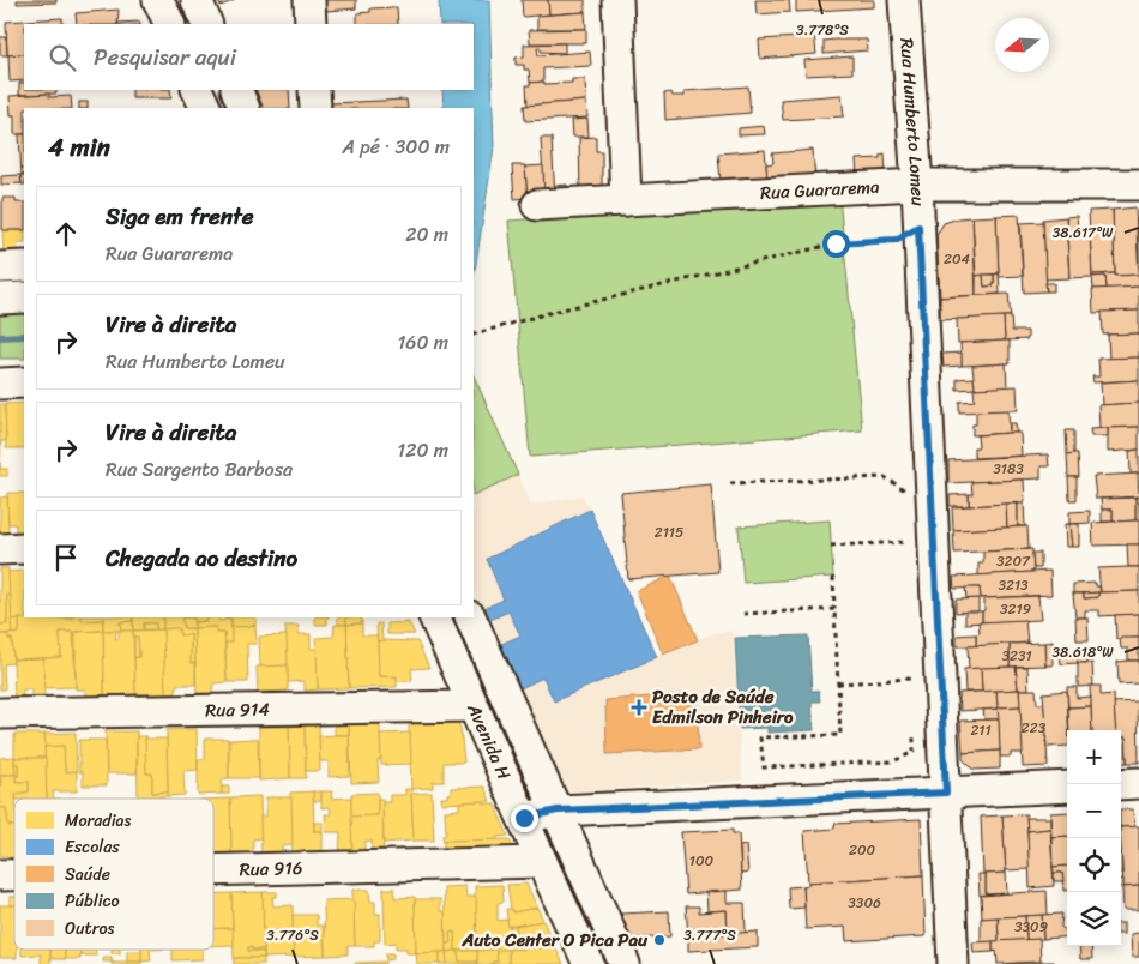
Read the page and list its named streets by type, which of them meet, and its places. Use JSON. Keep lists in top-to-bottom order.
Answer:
{
  "streets": {
    "street": [
      "Rua Humberto Lomeu",
      "Rua Guararema",
      "Rua 914",
      "Avenida H",
      "Rua 916"
    ]
  },
  "crossings": [
    ["Rua Humberto Lomeu", "Rua Guararema"],
    ["Rua 914", "Avenida H"],
    ["Avenida H", "Rua 916"]
  ],
  "places": {
    "health": ["Posto de Saúde Edmilson Pinheiro"],
    "other": ["Auto Center O Pica Pau"]
  },
  "house_numbers": [
    "204",
    "3183",
    "2115",
    "3207",
    "3213",
    "3219",
    "3231",
    "223",
    "211",
    "200",
    "100",
    "3306",
    "3309"
  ],
  "legend": [
    "Moradias",
    "Escolas",
    "Saúde",
    "Público",
    "Outros"
  ],
  "north": "left",
  "page": {
    "search": "Pesquisar aqui",
    "heading": ["4 min", "A pé · 300 m"],
    "list": [
      ["Siga em frente", "Rua Guararema", "20 m"],
      ["Vire à direita", "Rua Humberto Lomeu", "160 m"],
      ["Vire à direita", "Rua Sargento Barbosa", "120 m"],
      "Chegada ao destino"
    ],
    "map_buttons": ["+", "−"]
  },
  "coordinates": [
    "3.778°S",
    "38.617°W",
    "38.618°W",
    "3.776°S",
    "3.777°S"
  ]
}
